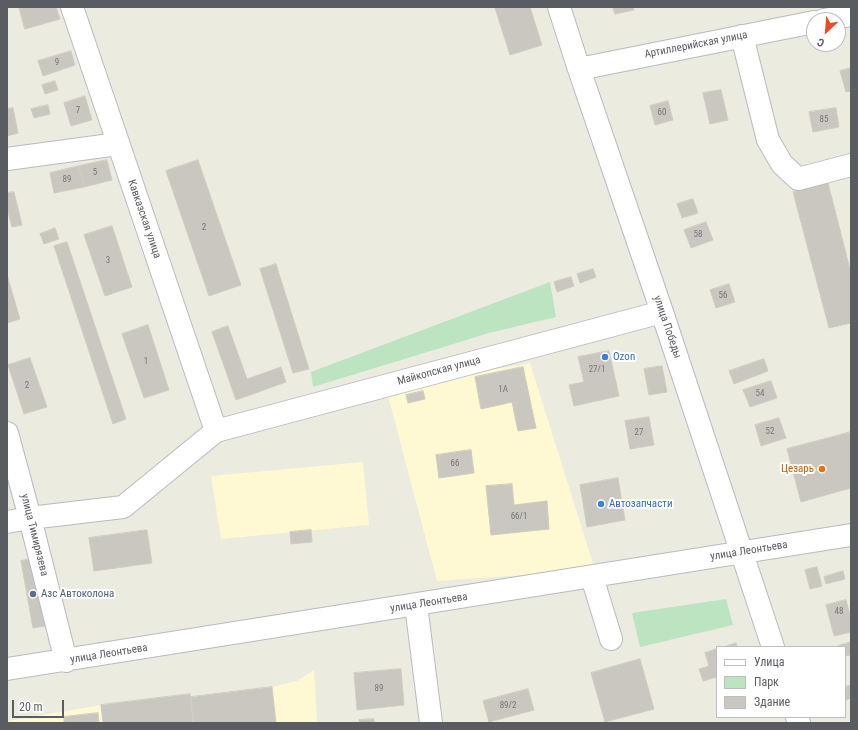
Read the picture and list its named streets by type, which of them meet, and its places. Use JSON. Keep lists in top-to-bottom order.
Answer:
{
  "streets": {
    "street": [
      "Артиллерийская улица",
      "Кавказская улица",
      "улица Победы",
      "Майкопская улица",
      "улица Тимирязева",
      "улица Леонтьева"
    ]
  },
  "crossings": [
    ["Артиллерийская улица", "улица Победы"],
    ["Кавказская улица", "Майкопская улица"],
    ["улица Победы", "Майкопская улица"],
    ["улица Победы", "улица Леонтьева"],
    ["улица Тимирязева", "улица Леонтьева"]
  ],
  "places": [
    "Ozon",
    "Цезарь",
    "Автозапчасти",
    "Азс Автоколона"
  ],
  "house_numbers": [
    "9",
    "7",
    "60",
    "85",
    "5",
    "89",
    "2",
    "58",
    "3",
    "56",
    "1",
    "27/1",
    "2",
    "1А",
    "54",
    "52",
    "27",
    "66",
    "66/1",
    "48",
    "89",
    "89/2"
  ],
  "legend": ["Улица", "Парк", "Здание"],
  "scale_bar": "20 m",
  "north": "bottom left"
}
